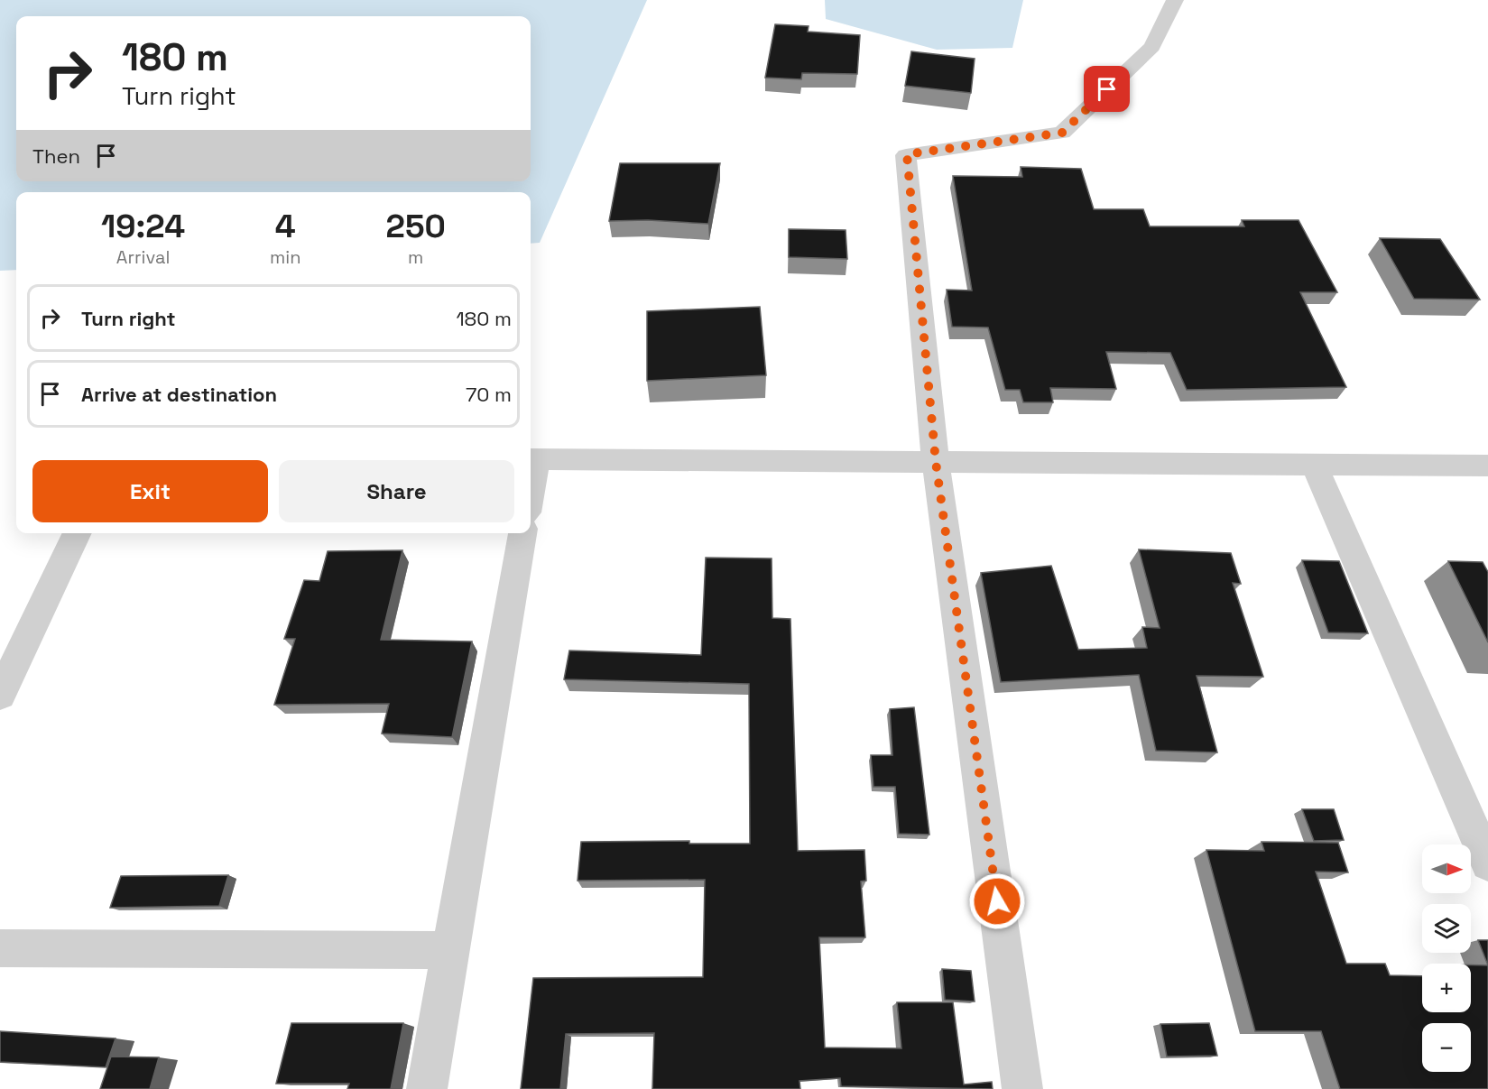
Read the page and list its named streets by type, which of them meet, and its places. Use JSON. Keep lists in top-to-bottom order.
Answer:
{
  "north": "right",
  "page": {
    "turn": ["180 m", "Turn right"],
    "then": "Then",
    "eta": [
      "19:24",
      "Arrival",
      "4",
      "min",
      "250",
      "m"
    ],
    "list": [
      {
        "name": "Turn right",
        "value": "180 m"
      },
      {
        "name": "Arrive at destination",
        "value": "70 m"
      }
    ],
    "buttons": ["Exit", "Share"],
    "map_buttons": ["+", "−"]
  }
}
